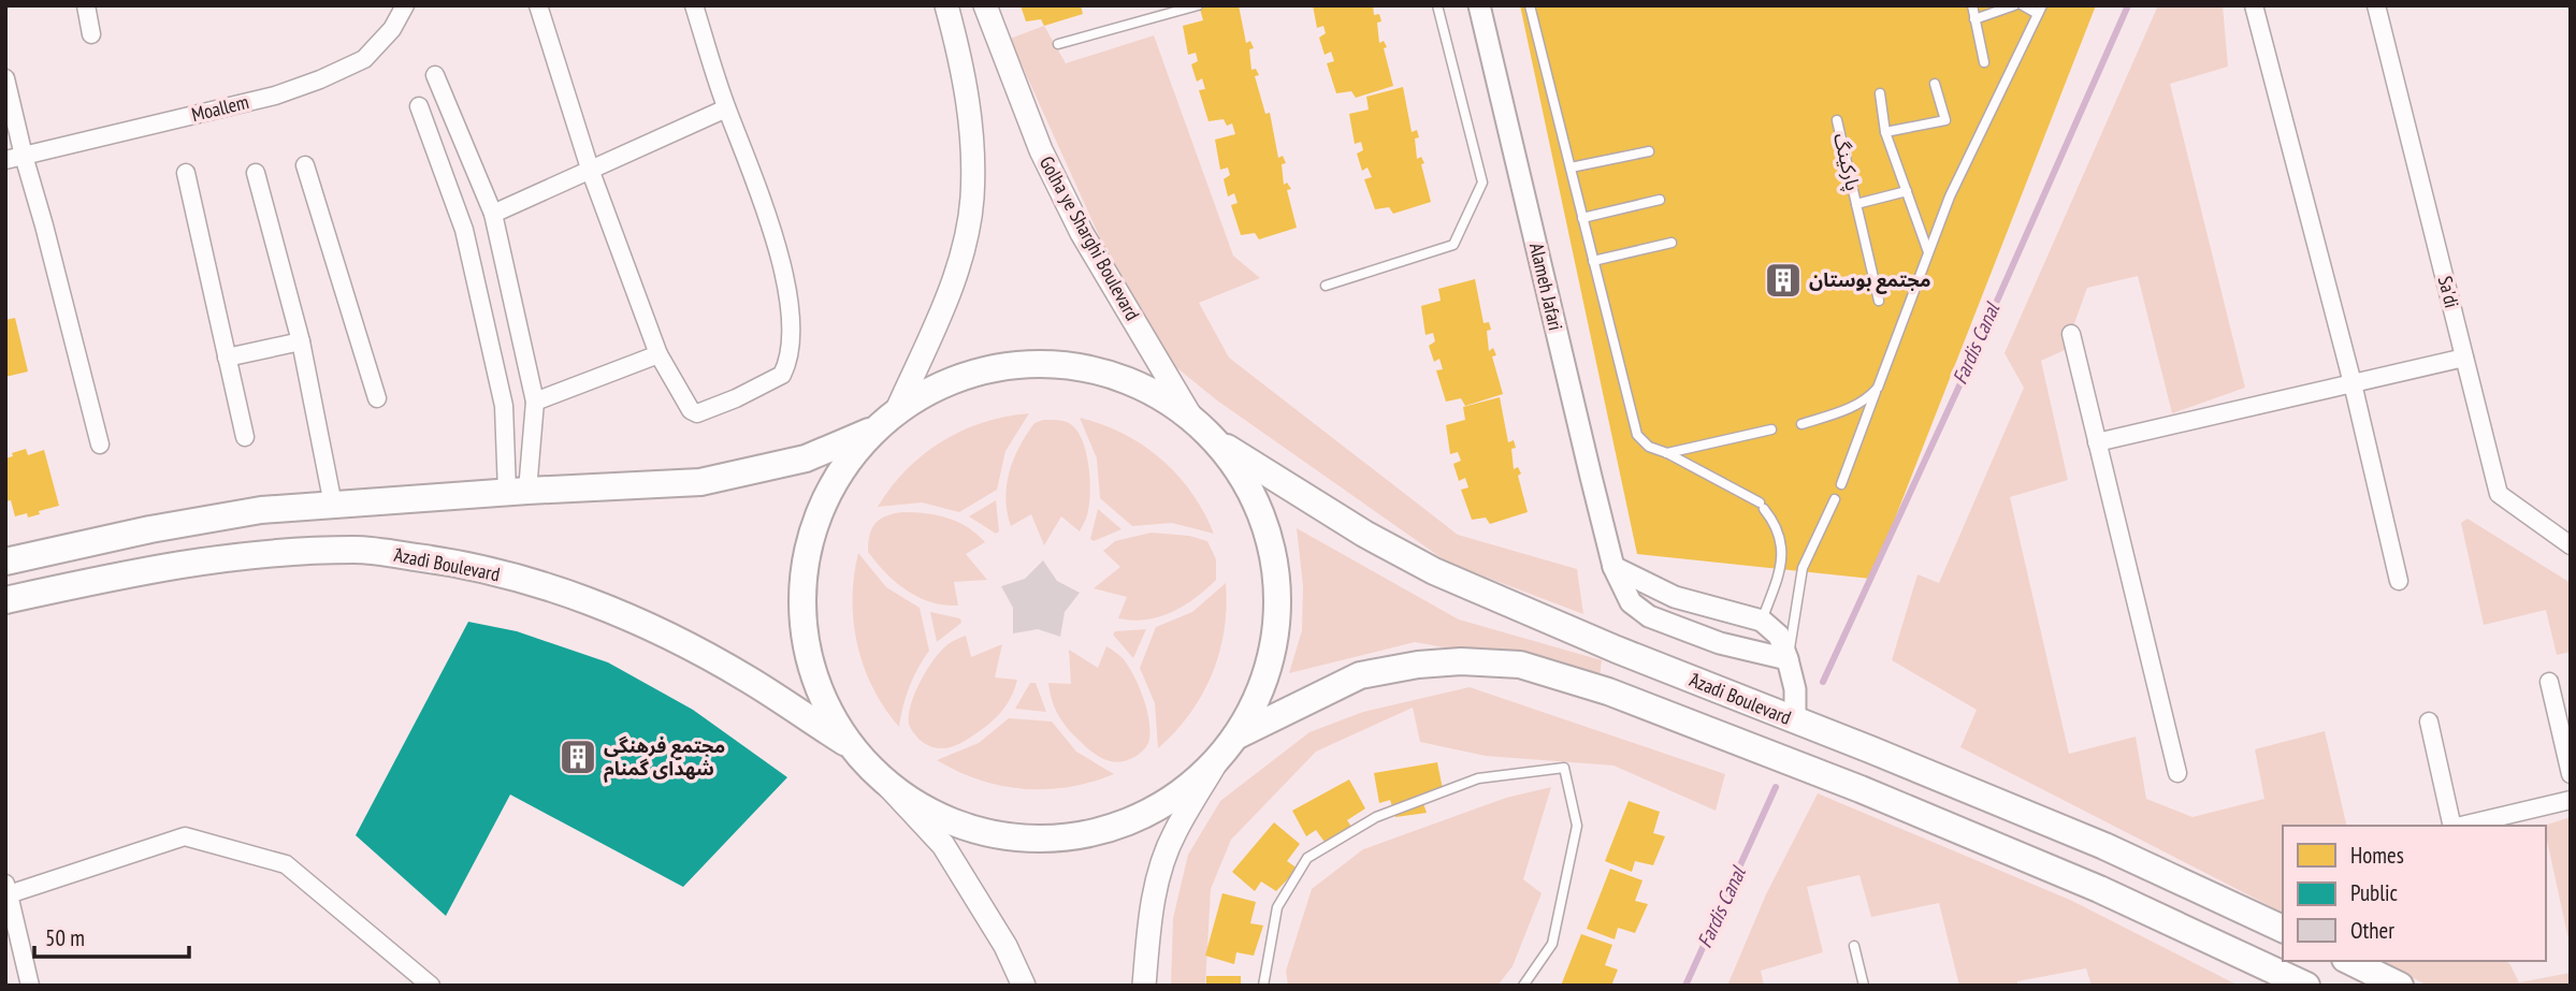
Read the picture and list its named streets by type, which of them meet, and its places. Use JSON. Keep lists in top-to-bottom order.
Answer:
{
  "streets": {
    "main road": ["Golha ye Sharghi Boulevard", "َAzadi Boulevard"],
    "street": ["Moallem", "Alameh Jafari", "Sa'di"],
    "lane": ["پارکینگ"]
  },
  "crossings": [
    ["Golha ye Sharghi Boulevard", "َAzadi Boulevard"]
  ],
  "water": ["Fardis Canal"],
  "places": {
    "building": ["مجتمع بوستان", "مجتمع فرهنگی شهدای گمنام"]
  },
  "legend": ["Homes", "Public", "Other"],
  "scale_bar": "50 m"
}
